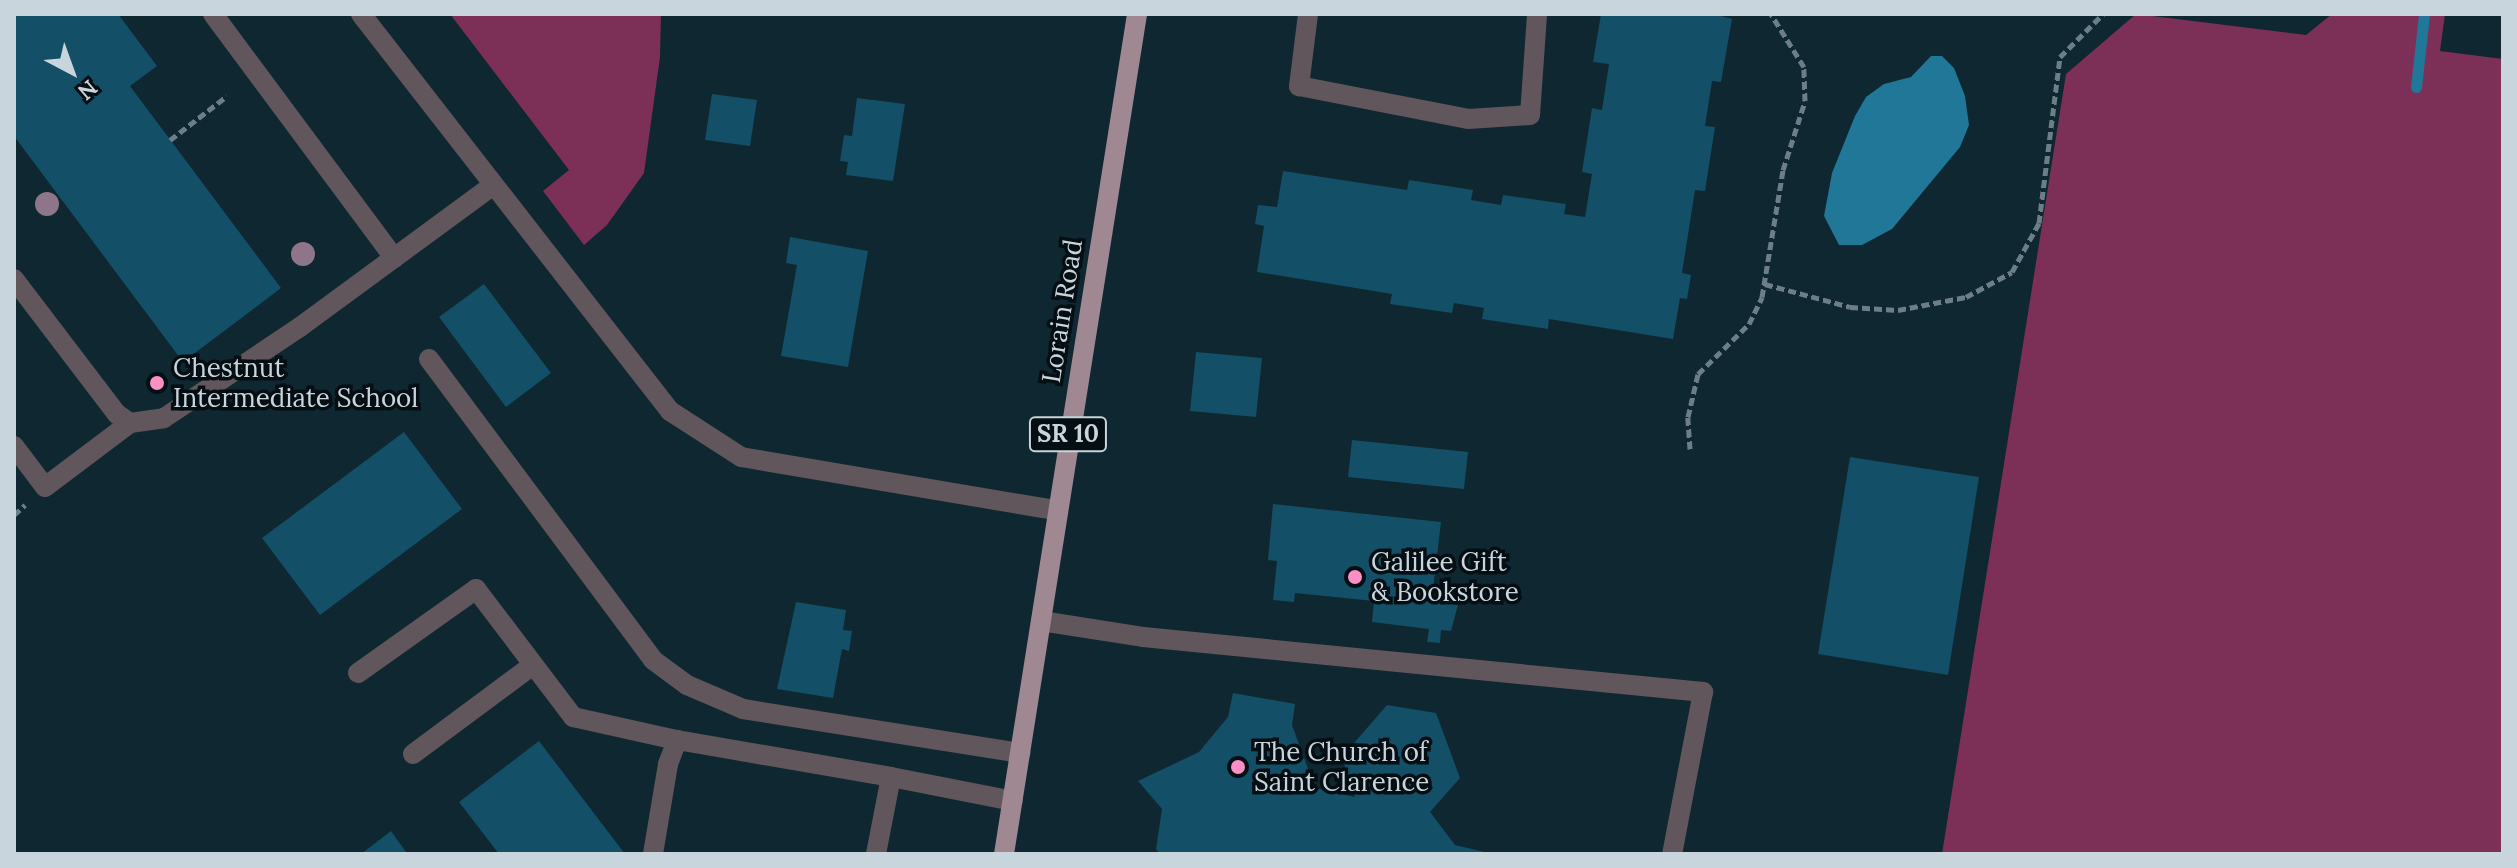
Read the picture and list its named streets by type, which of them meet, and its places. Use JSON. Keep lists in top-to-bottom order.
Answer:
{
  "streets": {
    "main road": ["Lorain Road", "SR 10"]
  },
  "places": ["Chestnut Intermediate School", "Galilee Gift & Bookstore", "The Church of Saint Clarence"],
  "north": "bottom right"
}
